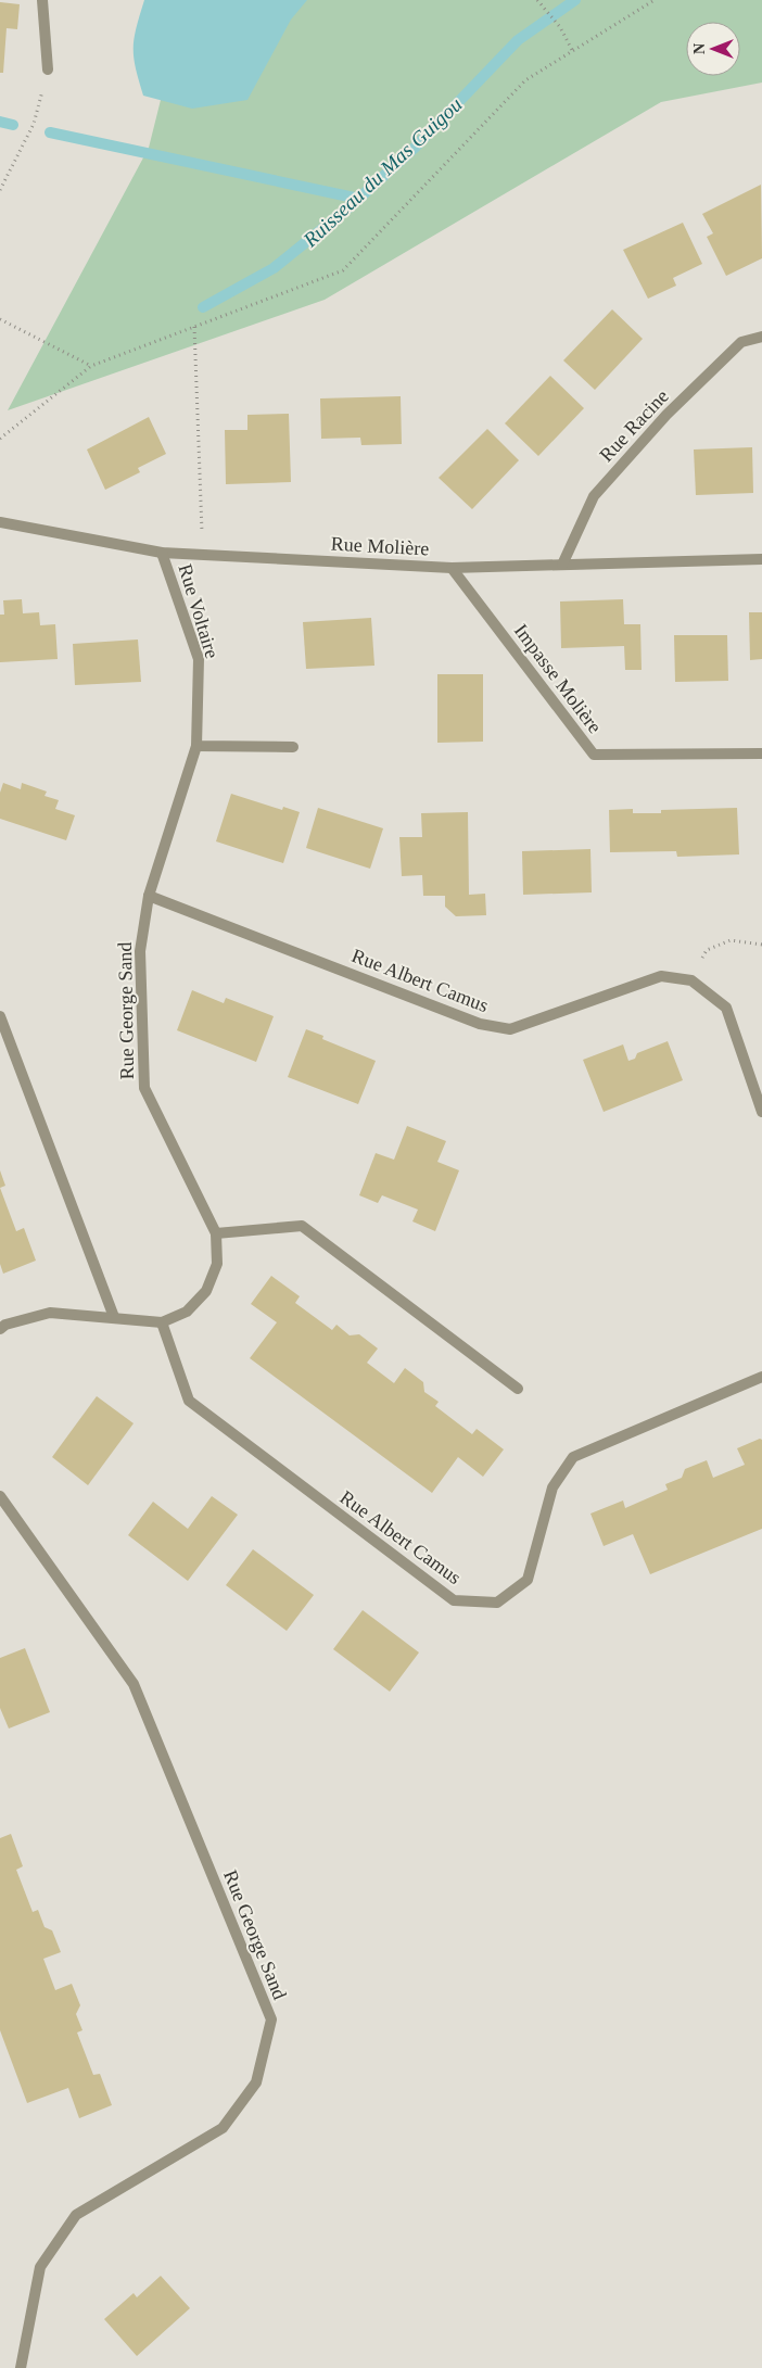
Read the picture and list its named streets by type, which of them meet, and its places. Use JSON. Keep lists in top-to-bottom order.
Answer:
{
  "streets": {
    "street": [
      "Rue Racine",
      "Rue Molière",
      "Rue Voltaire",
      "Impasse Molière",
      "Rue Albert Camus",
      "Rue George Sand"
    ]
  },
  "crossings": [
    ["Rue Racine", "Rue Molière"],
    ["Rue Molière", "Rue Voltaire"],
    ["Rue Molière", "Impasse Molière"],
    ["Rue Voltaire", "Rue George Sand"],
    ["Rue Albert Camus", "Rue George Sand"]
  ],
  "water": ["Ruisseau du Mas Guigou"],
  "north": "left"
}
